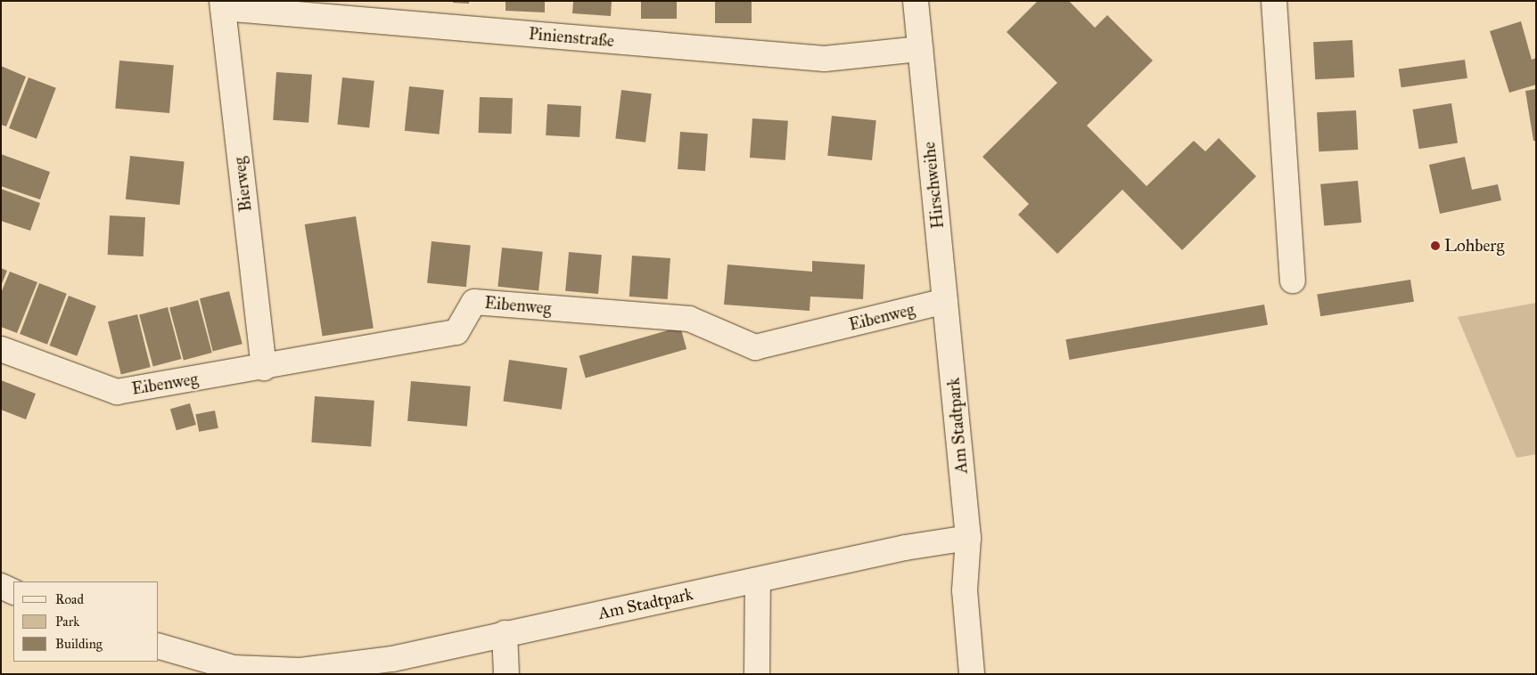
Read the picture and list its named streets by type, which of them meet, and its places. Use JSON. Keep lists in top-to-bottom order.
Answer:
{
  "streets": {
    "street": [
      "Pinienstraße",
      "Bierweg",
      "Hirschweihe",
      "Eibenweg",
      "Am Stadtpark"
    ]
  },
  "crossings": [
    ["Pinienstraße", "Bierweg"],
    ["Pinienstraße", "Hirschweihe"],
    ["Bierweg", "Eibenweg"],
    ["Hirschweihe", "Eibenweg"],
    ["Hirschweihe", "Am Stadtpark"]
  ],
  "places": ["Lohberg"],
  "legend": ["Road", "Park", "Building"]
}
